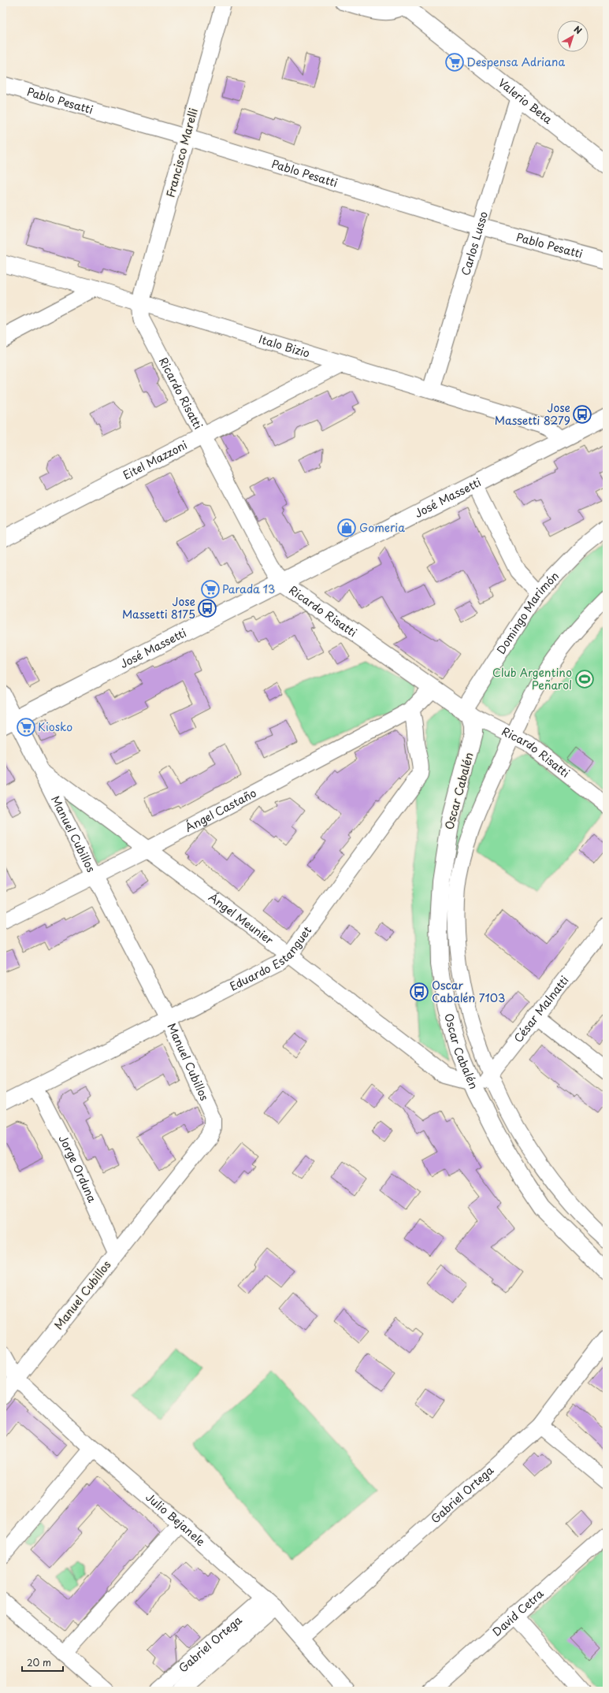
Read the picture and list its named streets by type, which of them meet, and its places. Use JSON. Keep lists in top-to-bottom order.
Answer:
{
  "streets": {
    "main road": [
      "Valerio Beta",
      "Ricardo Risatti",
      "José Massetti",
      "Oscar Cabalén"
    ],
    "street": [
      "Pablo Pesatti",
      "Francisco Marelli",
      "Carlos Lusso",
      "Italo Bizio",
      "Eitel Mazzoni",
      "Domingo Marimón",
      "Ángel Castaño",
      "Manuel Cubillos",
      "Ángel Meunier",
      "Eduardo Estanguet",
      "César Malnatti",
      "Jorge Orduna",
      "Gabriel Ortega",
      "Julio Bejanele",
      "David Cetra"
    ]
  },
  "crossings": [
    ["Pablo Pesatti", "Francisco Marelli"],
    ["Pablo Pesatti", "Carlos Lusso"],
    ["Valerio Beta", "Carlos Lusso"],
    ["Francisco Marelli", "Italo Bizio"],
    ["Francisco Marelli", "Ricardo Risatti"],
    ["Carlos Lusso", "Italo Bizio"],
    ["Italo Bizio", "Ricardo Risatti"],
    ["Italo Bizio", "Eitel Mazzoni"],
    ["Italo Bizio", "José Massetti"],
    ["Ricardo Risatti", "Eitel Mazzoni"],
    ["Ricardo Risatti", "José Massetti"],
    ["Ricardo Risatti", "Domingo Marimón"],
    ["Ricardo Risatti", "Oscar Cabalén"],
    ["Ricardo Risatti", "Ángel Castaño"],
    ["José Massetti", "Manuel Cubillos"],
    ["Domingo Marimón", "Oscar Cabalén"],
    ["Oscar Cabalén", "Ángel Meunier"],
    ["Oscar Cabalén", "César Malnatti"],
    ["Ángel Castaño", "Manuel Cubillos"],
    ["Ángel Castaño", "Ángel Meunier"],
    ["Ángel Castaño", "Eduardo Estanguet"],
    ["Manuel Cubillos", "Ángel Meunier"],
    ["Manuel Cubillos", "Eduardo Estanguet"],
    ["Manuel Cubillos", "Jorge Orduna"],
    ["Manuel Cubillos", "Julio Bejanele"],
    ["Ángel Meunier", "Eduardo Estanguet"],
    ["Ángel Meunier", "César Malnatti"],
    ["Eduardo Estanguet", "Jorge Orduna"],
    ["Gabriel Ortega", "Julio Bejanele"]
  ],
  "places": {
    "supermarket": ["Despensa Adriana", "Parada 13", "Kiosko"],
    "bus stop": ["Jose Massetti 8279", "Jose Massetti 8175", "Oscar Cabalén 7103"],
    "shop": ["Gomeria"],
    "sports": ["Club Argentino Peñarol"]
  },
  "scale_bar": "20 m",
  "north": "top right"
}
